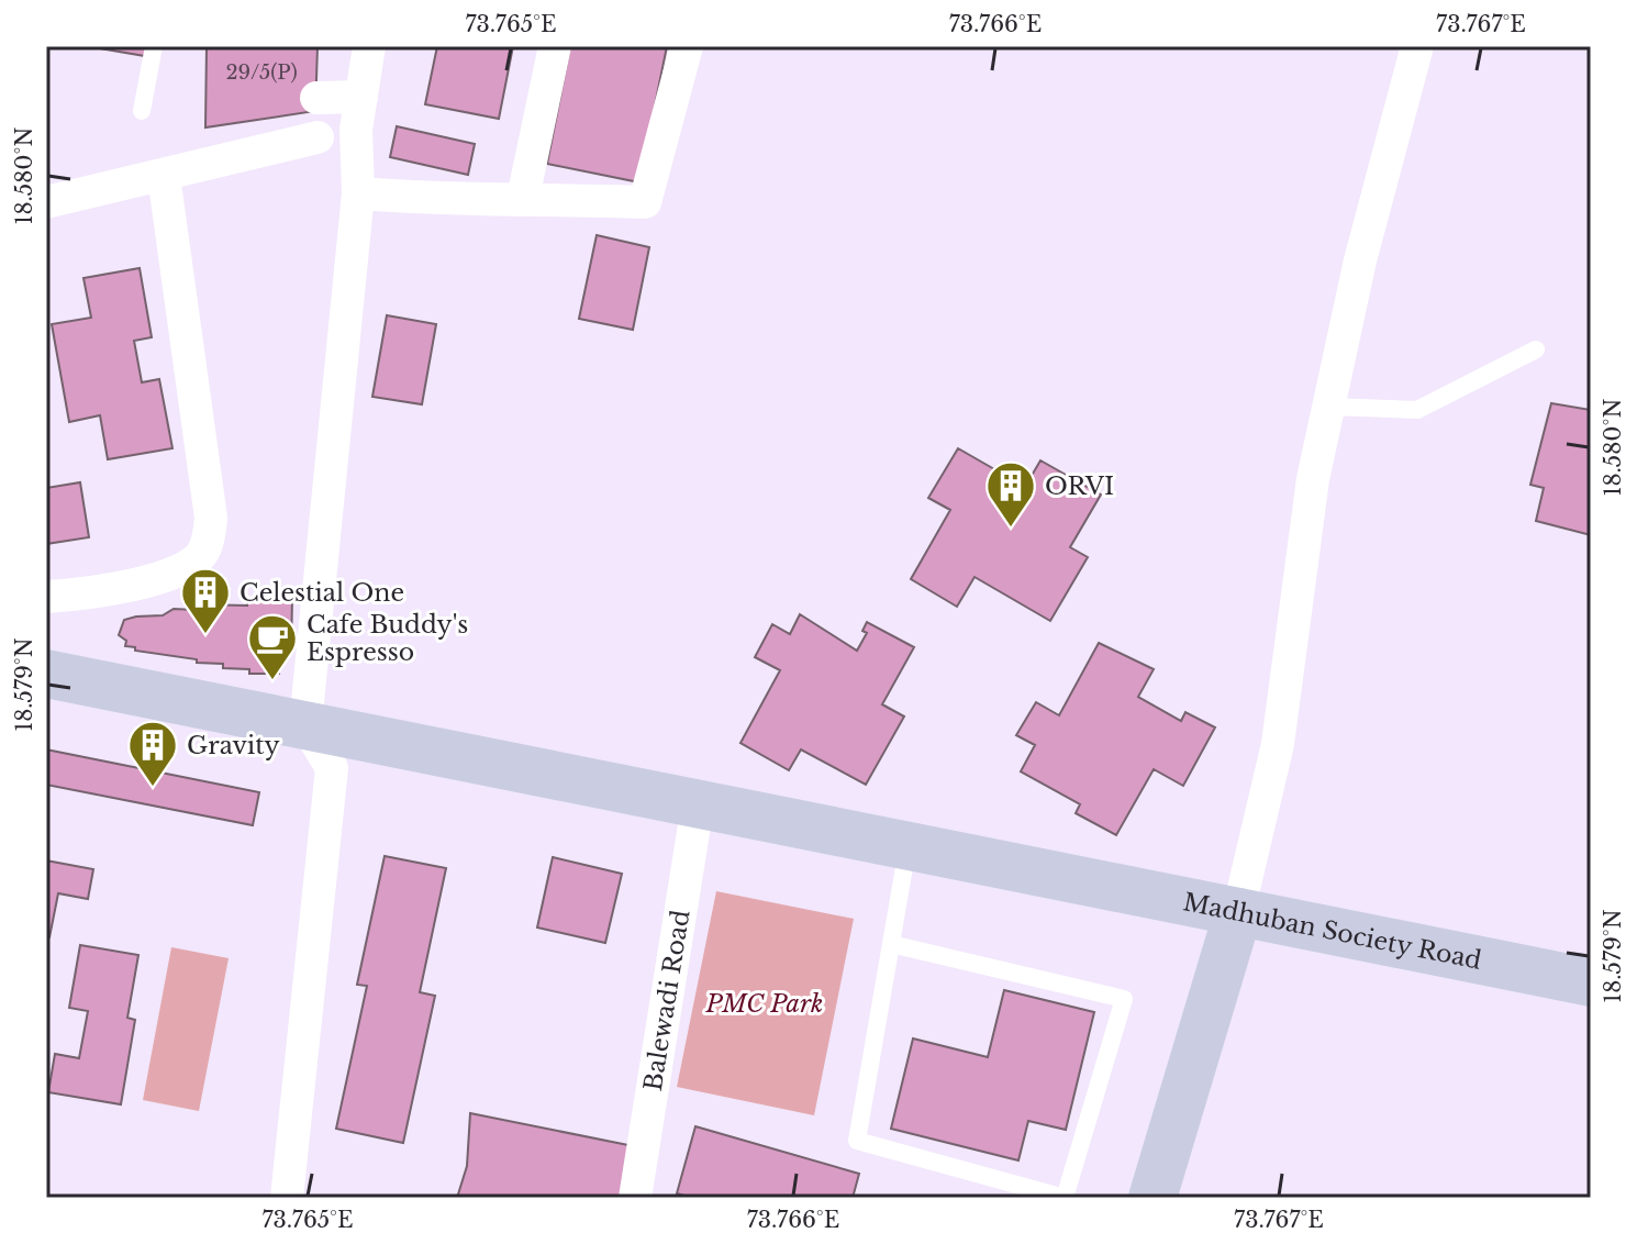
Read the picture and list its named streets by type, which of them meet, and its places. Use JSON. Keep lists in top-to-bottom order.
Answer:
{
  "streets": {
    "street": ["Madhuban Society Road", "Balewadi Road"]
  },
  "crossings": [
    ["Madhuban Society Road", "Balewadi Road"]
  ],
  "parks": ["PMC Park"],
  "places": {
    "building": ["ORVI", "Celestial One", "Gravity"],
    "cafe": ["Cafe Buddy's Espresso"]
  },
  "house_numbers": ["29/5(P)"],
  "coordinates": [
    "73.765°E",
    "73.766°E",
    "73.767°E",
    "18.580°N",
    "18.579°N"
  ]
}
